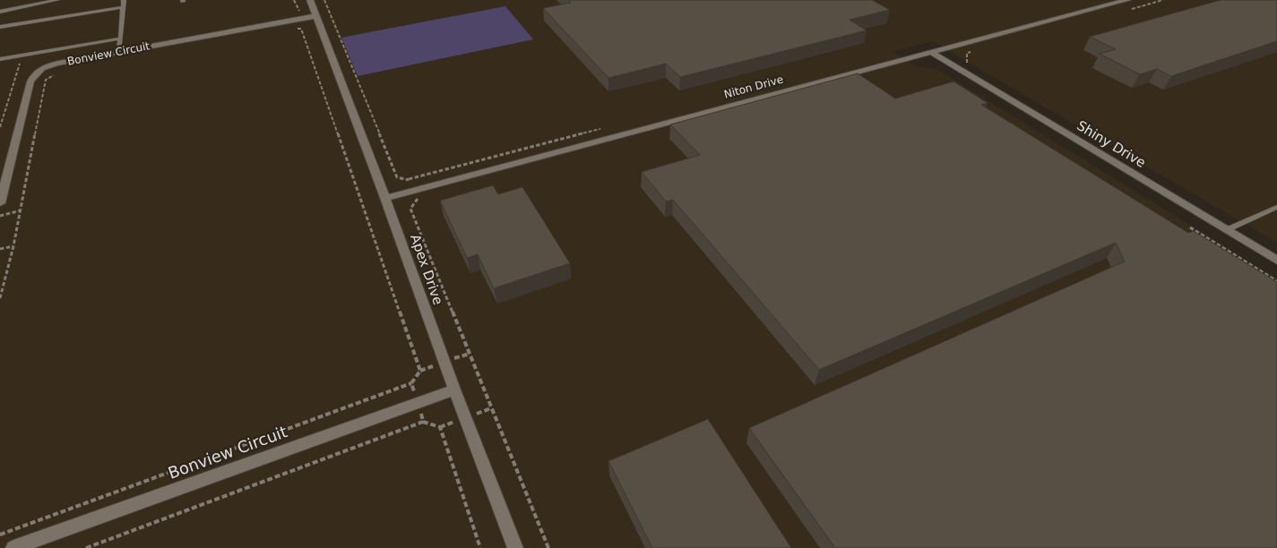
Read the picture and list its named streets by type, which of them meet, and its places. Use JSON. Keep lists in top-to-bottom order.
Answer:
{
  "streets": {
    "street": [
      "Bonview Circuit",
      "Niton Drive",
      "Shiny Drive",
      "Apex Drive"
    ]
  },
  "crossings": [
    ["Bonview Circuit", "Apex Drive"],
    ["Niton Drive", "Shiny Drive"],
    ["Niton Drive", "Apex Drive"]
  ]
}
